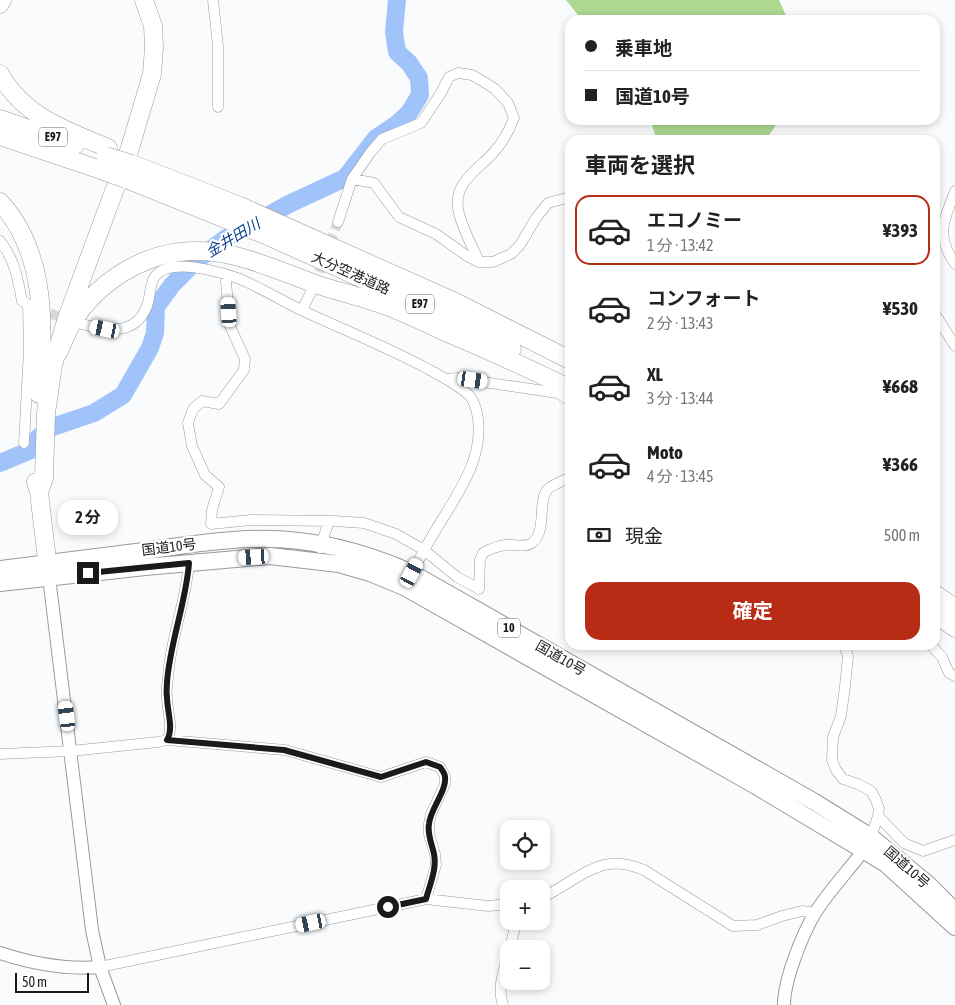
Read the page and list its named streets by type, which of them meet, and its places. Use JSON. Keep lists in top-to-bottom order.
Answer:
{
  "streets": {
    "highway": [
      "E97",
      "大分空港道路",
      "国道10号",
      "10"
    ]
  },
  "crossings": [
    ["E97", "大分空港道路"]
  ],
  "water": ["金井田川"],
  "scale_bar": "50 m",
  "page": {
    "banner": ["乗車地", "国道10号"],
    "heading": "車両を選択",
    "list": [
      {
        "name": "エコノミー",
        "note": "1 分 · 13:42",
        "value": "¥393"
      },
      {
        "name": "コンフォート",
        "note": "2 分 · 13:43",
        "value": "¥530"
      },
      {
        "name": "XL",
        "note": "3 分 · 13:44",
        "value": "¥668"
      },
      {
        "name": "Moto",
        "note": "4 分 · 13:45",
        "value": "¥366"
      }
    ],
    "bubble": "2 分",
    "pay": ["現金", "500 m"],
    "buttons": "確定",
    "map_buttons": ["+", "−"],
    "scale": "50 m"
  }
}
